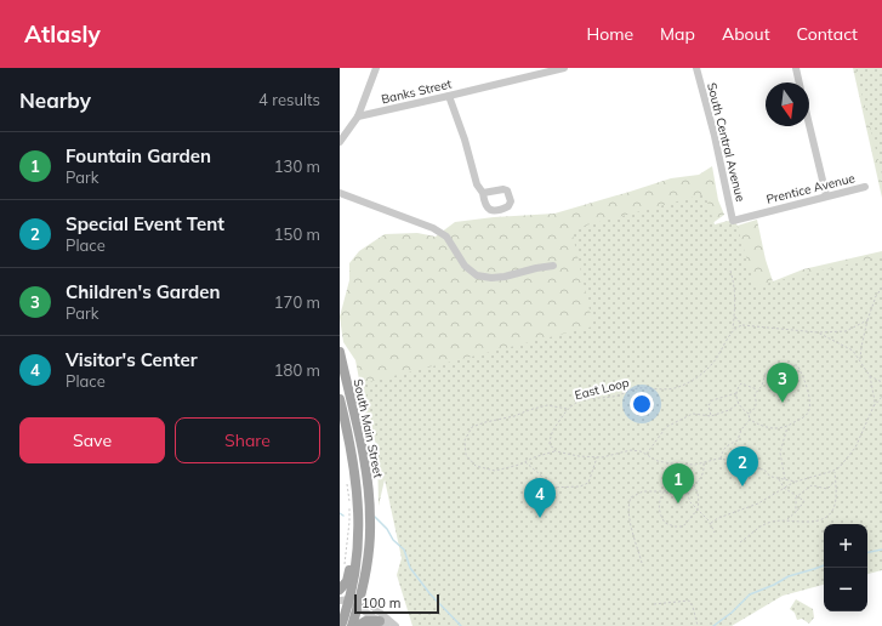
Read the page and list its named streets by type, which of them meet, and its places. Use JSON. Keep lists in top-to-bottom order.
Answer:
{
  "streets": {
    "main road": ["South Main Street"],
    "street": ["Banks Street", "South Central Avenue", "Prentice Avenue"],
    "path": ["East Loop"]
  },
  "crossings": [
    ["South Central Avenue", "Prentice Avenue"]
  ],
  "scale_bar": "100 m",
  "north": "bottom",
  "page": {
    "header": "Atlasly",
    "nav": [
      "Home",
      "Map",
      "About",
      "Contact"
    ],
    "heading": ["Nearby", "4 results"],
    "list": [
      {
        "mark": "1",
        "name": "Fountain Garden",
        "note": "Park",
        "value": "130 m"
      },
      {
        "mark": "2",
        "name": "Special Event Tent",
        "note": "Place",
        "value": "150 m"
      },
      {
        "mark": "3",
        "name": "Children's Garden",
        "note": "Park",
        "value": "170 m"
      },
      {
        "mark": "4",
        "name": "Visitor's Center",
        "note": "Place",
        "value": "180 m"
      }
    ],
    "pins": [
      "3",
      "2",
      "1",
      "4"
    ],
    "buttons": ["Save", "Share"],
    "map_buttons": ["+", "−"],
    "scale": "100 m"
  }
}
